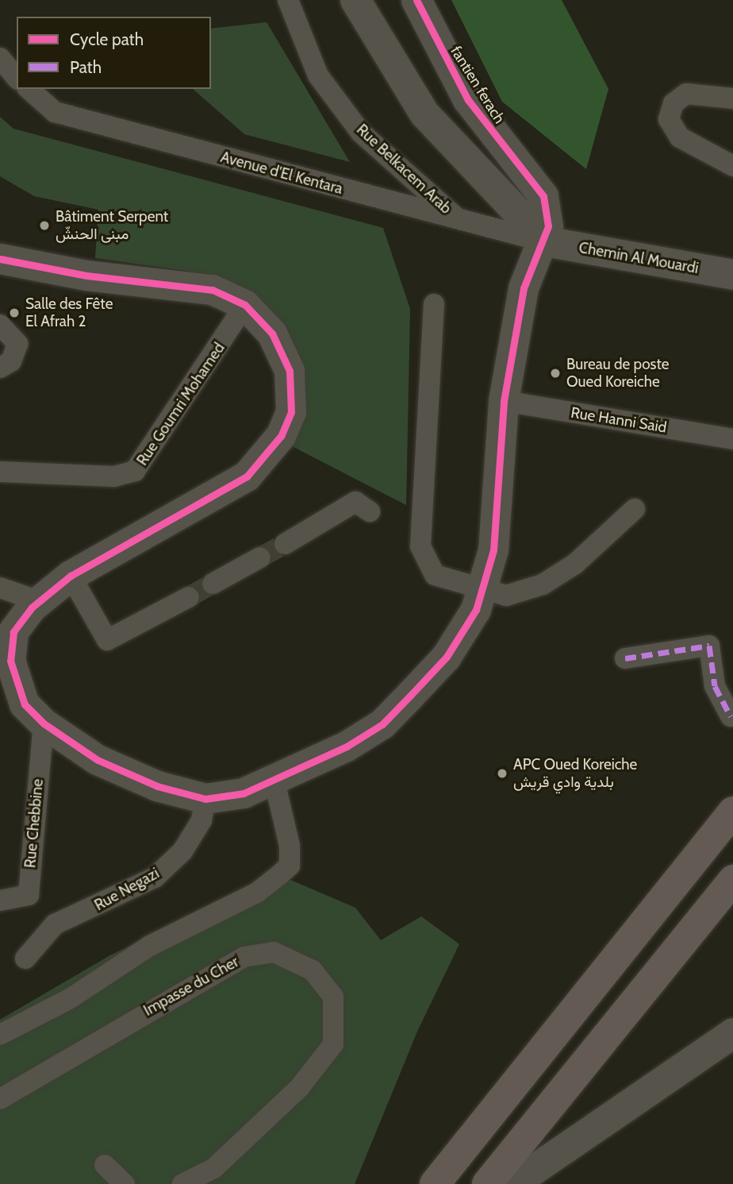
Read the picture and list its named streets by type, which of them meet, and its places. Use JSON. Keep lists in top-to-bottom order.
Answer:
{
  "streets": {
    "street": [
      "fantien ferach",
      "Rue Belkacem Arab",
      "Avenue d'El Kentara",
      "Chemin Al Mouardi",
      "Rue Goumri Mohamed",
      "Rue Hanni Said",
      "Rue Chebbine",
      "Rue Negazi",
      "Impasse du Cher"
    ]
  },
  "crossings": [
    ["fantien ferach", "Avenue d'El Kentara"],
    ["fantien ferach", "Chemin Al Mouardi"],
    ["fantien ferach", "Rue Hanni Said"],
    ["fantien ferach", "Rue Negazi"],
    ["Rue Belkacem Arab", "Avenue d'El Kentara"],
    ["Avenue d'El Kentara", "Chemin Al Mouardi"]
  ],
  "places": [
    "Bâtiment Serpent مبنى الحنشّ",
    "Salle des Fête El Afrah 2",
    "Bureau de poste Oued Koreiche",
    "APC Oued Koreiche بلدية وادي قريش"
  ],
  "legend": ["Cycle path", "Path"]
}
